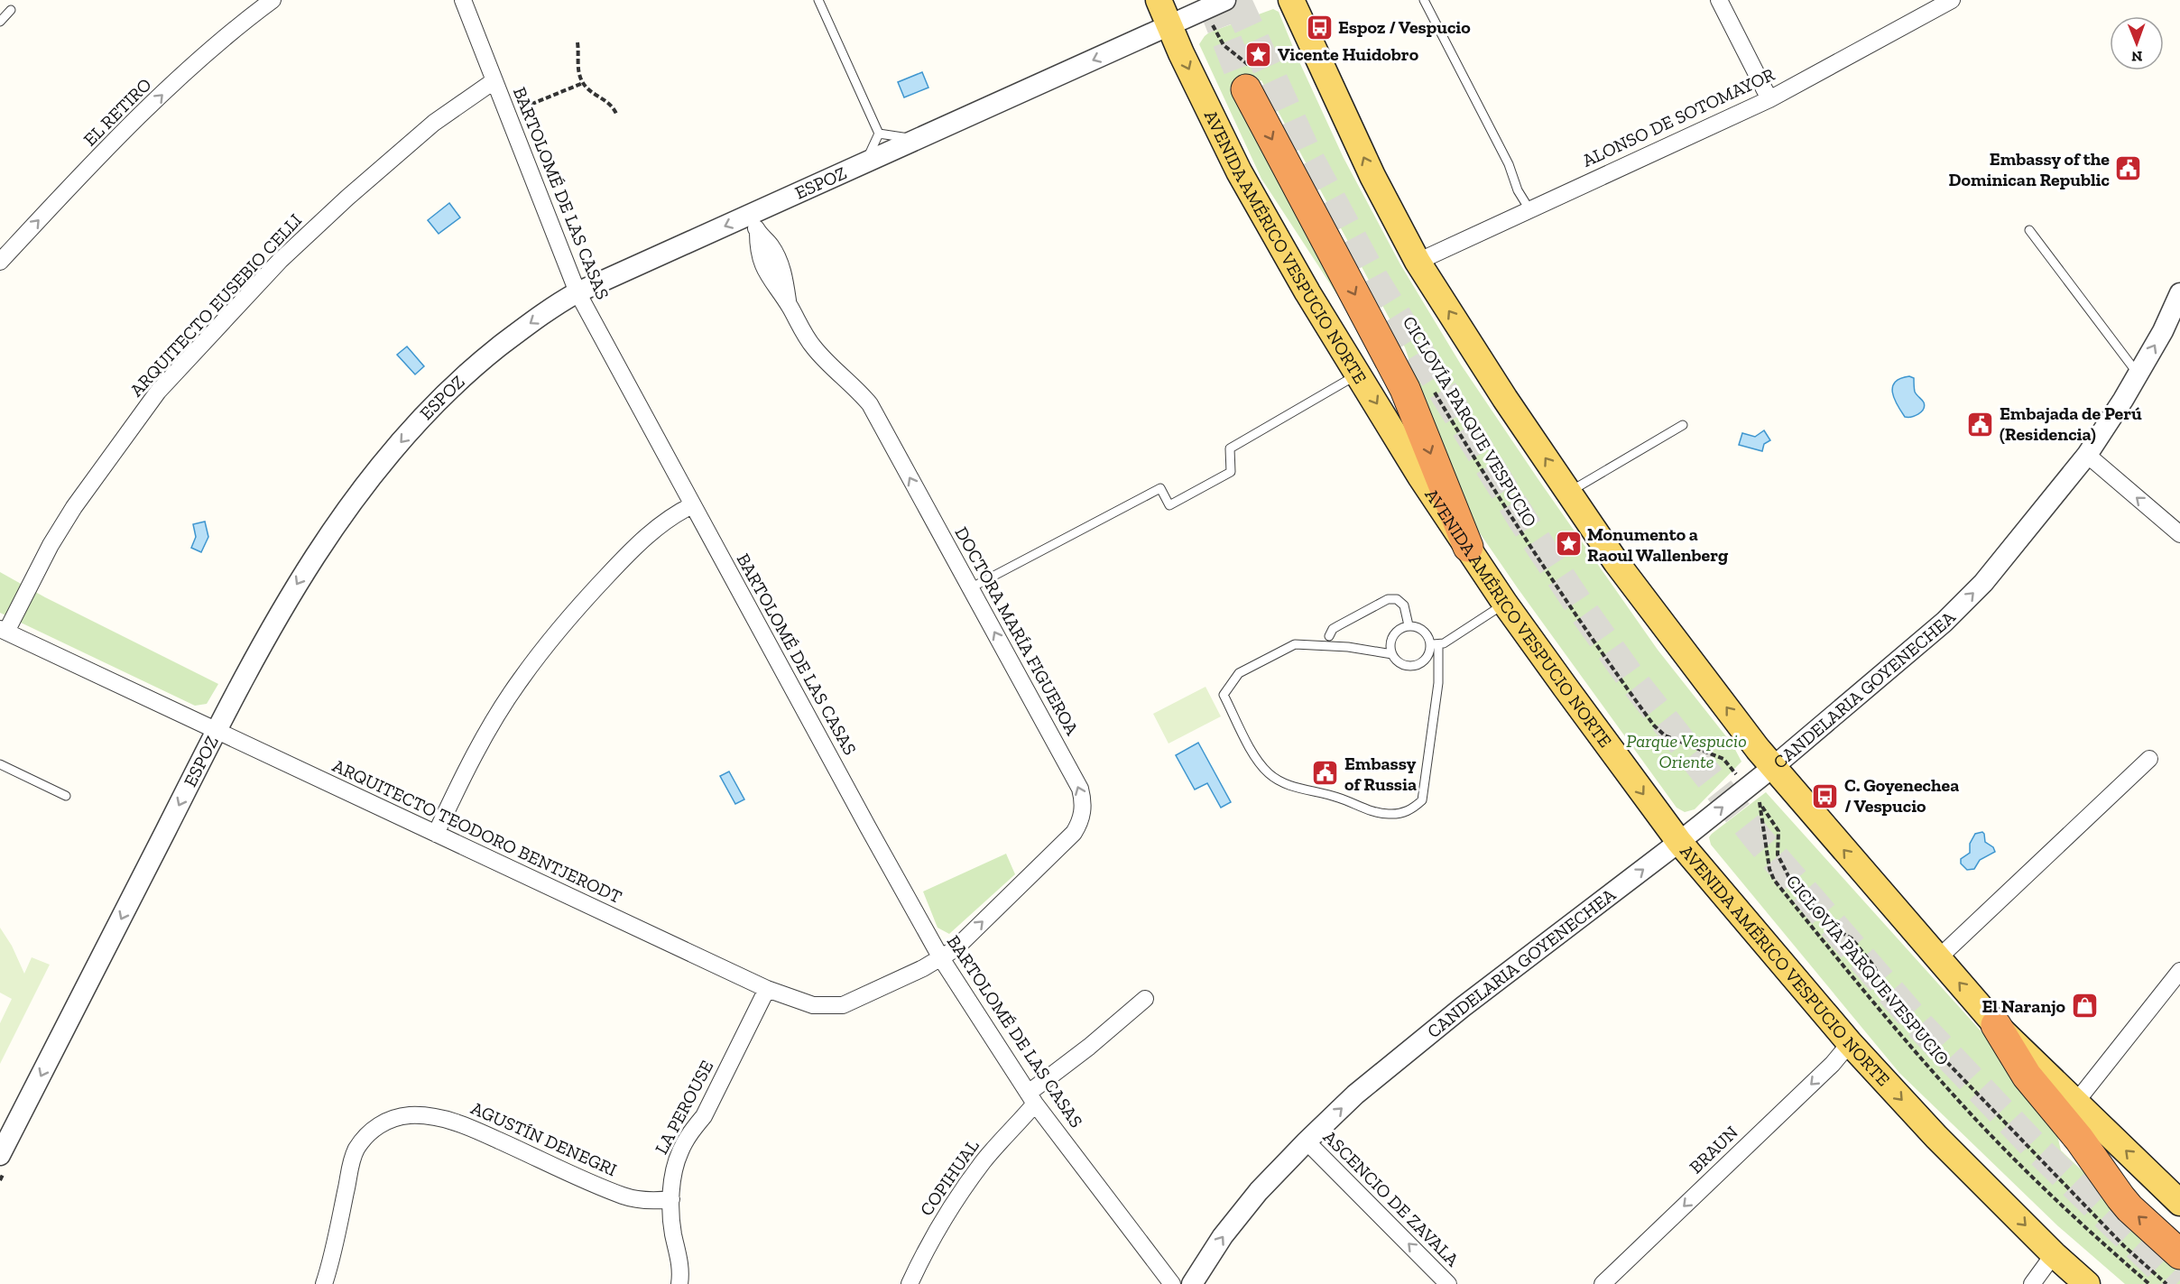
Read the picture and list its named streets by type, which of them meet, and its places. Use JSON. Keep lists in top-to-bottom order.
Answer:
{
  "streets": {
    "main road": ["AVENIDA AMÉRICO VESPUCIO NORTE"],
    "street": [
      "EL RETIRO",
      "ALONSO DE SOTOMAYOR",
      "ESPOZ",
      "BARTOLOMÉ DE LAS CASAS",
      "ARQUITECTO EUSEBIO CELLI",
      "DOCTORA MARÍA FIGUEROA",
      "CANDELARIA GOYENECHEA",
      "ARQUITECTO TEODORO BENTJERODT",
      "LA PEROUSE",
      "AGUSTÍN DENEGRI",
      "BRAUN",
      "COPIHUAL",
      "ASCENCIO DE ZAVALA"
    ],
    "path": ["CICLOVÍA PARQUE VESPUCIO"]
  },
  "crossings": [
    ["ESPOZ", "BARTOLOMÉ DE LAS CASAS"],
    ["ESPOZ", "AVENIDA AMÉRICO VESPUCIO NORTE"],
    ["ESPOZ", "DOCTORA MARÍA FIGUEROA"],
    ["ESPOZ", "ARQUITECTO TEODORO BENTJERODT"],
    ["BARTOLOMÉ DE LAS CASAS", "ARQUITECTO EUSEBIO CELLI"],
    ["BARTOLOMÉ DE LAS CASAS", "DOCTORA MARÍA FIGUEROA"],
    ["BARTOLOMÉ DE LAS CASAS", "ARQUITECTO TEODORO BENTJERODT"],
    ["BARTOLOMÉ DE LAS CASAS", "COPIHUAL"],
    ["AVENIDA AMÉRICO VESPUCIO NORTE", "CANDELARIA GOYENECHEA"],
    ["AVENIDA AMÉRICO VESPUCIO NORTE", "BRAUN"],
    ["ARQUITECTO EUSEBIO CELLI", "ARQUITECTO TEODORO BENTJERODT"],
    ["CICLOVÍA PARQUE VESPUCIO", "CANDELARIA GOYENECHEA"],
    ["DOCTORA MARÍA FIGUEROA", "ARQUITECTO TEODORO BENTJERODT"],
    ["CANDELARIA GOYENECHEA", "ASCENCIO DE ZAVALA"],
    ["ARQUITECTO TEODORO BENTJERODT", "LA PEROUSE"],
    ["LA PEROUSE", "AGUSTÍN DENEGRI"]
  ],
  "one_way": [
    "EL RETIRO",
    "ESPOZ",
    "DOCTORA MARÍA FIGUEROA",
    "CANDELARIA GOYENECHEA",
    "BRAUN",
    "ASCENCIO DE ZAVALA"
  ],
  "parks": ["Parque Vespucio Oriente"],
  "places": {
    "bus stop": ["Espoz / Vespucio", "C. Goyenechea / Vespucio"],
    "place": ["Vicente Huidobro", "Monumento a Raoul Wallenberg"],
    "public building": ["Embassy of the Dominican Republic", "Embajada de Perú (Residencia)", "Embassy of Russia"],
    "shop": ["El Naranjo"]
  },
  "north": "bottom"
}
